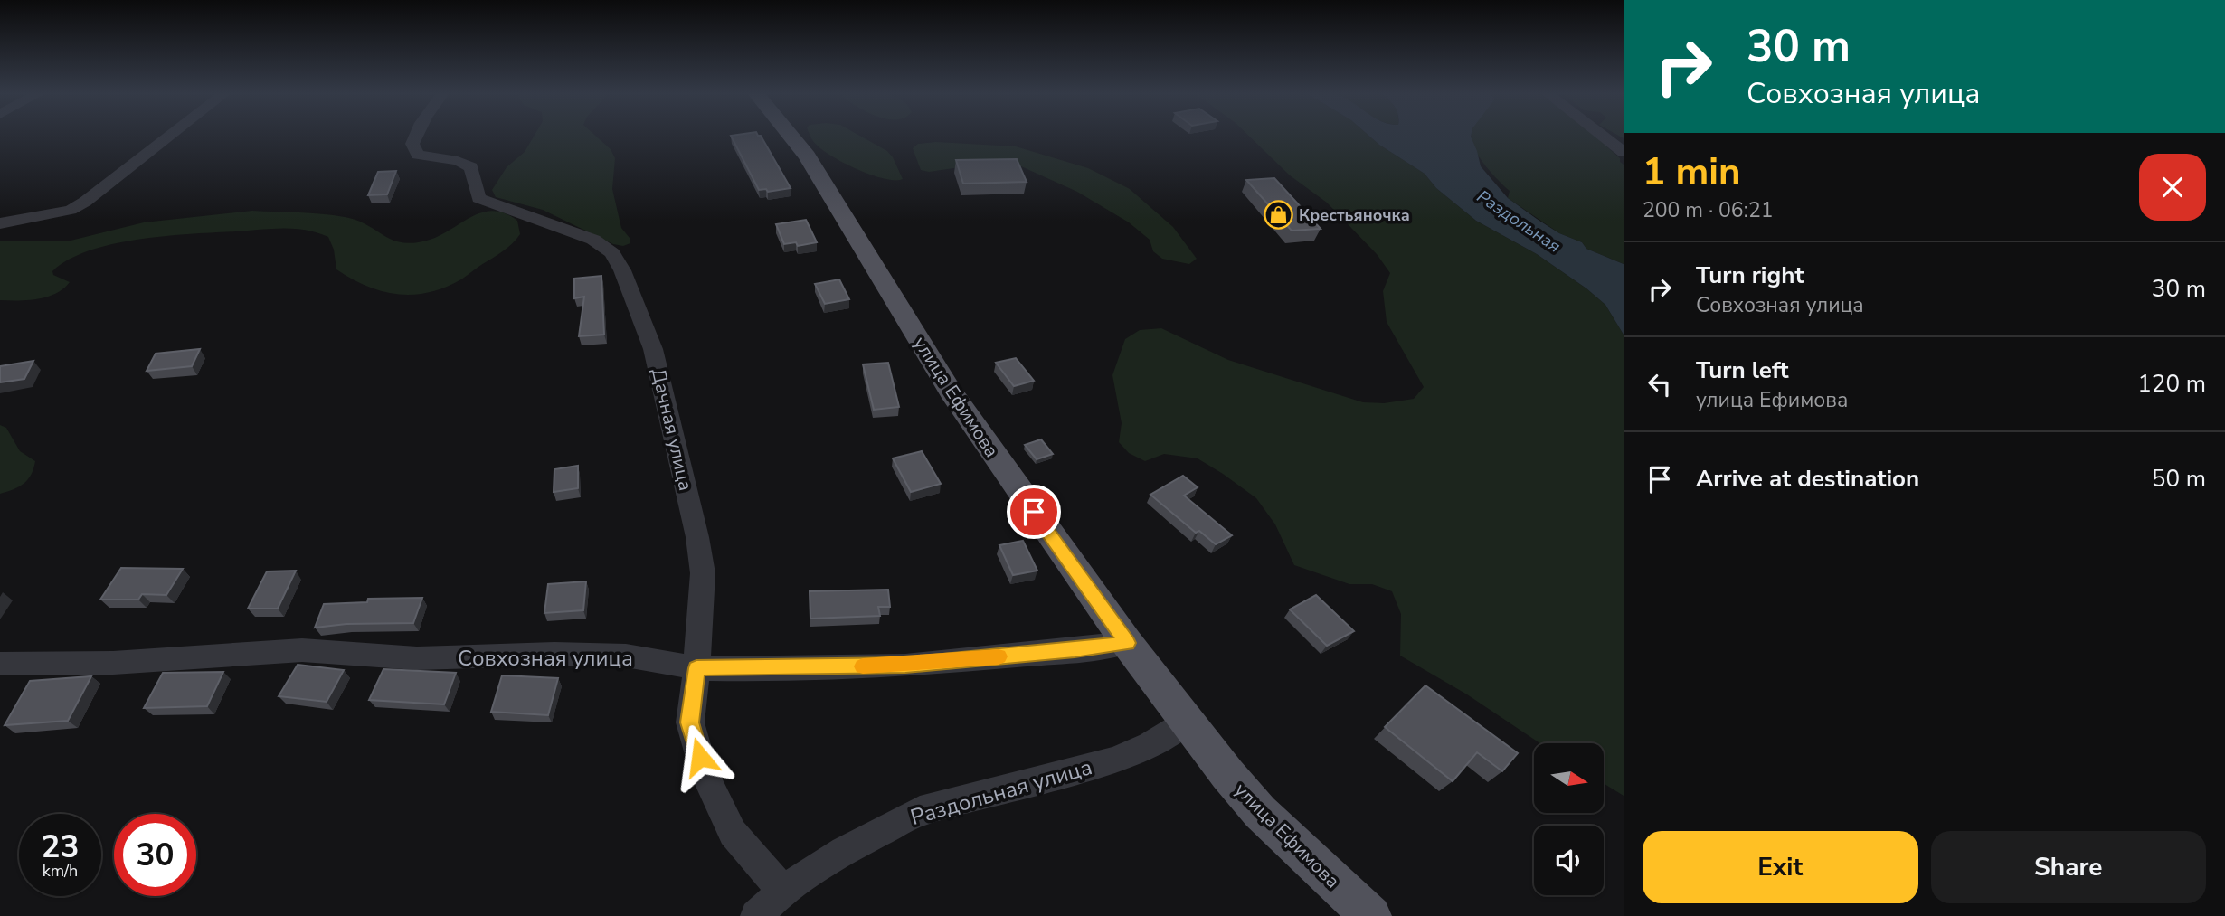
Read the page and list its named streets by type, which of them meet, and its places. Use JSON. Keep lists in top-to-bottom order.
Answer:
{
  "streets": {
    "main road": ["улица Ефимова"],
    "street": ["Дачная улица", "Совхозная улица", "Раздольная улица"]
  },
  "crossings": [
    ["улица Ефимова", "Совхозная улица"],
    ["улица Ефимова", "Раздольная улица"],
    ["Дачная улица", "Совхозная улица"],
    ["Дачная улица", "Раздольная улица"]
  ],
  "water": ["Раздольная"],
  "places": {
    "shop": ["Крестьяночка"]
  },
  "north": "right",
  "page": {
    "turn": ["30 m", "Совхозная улица"],
    "heading": ["1 min", "200 m · 06:21"],
    "list": [
      {
        "name": "Turn right",
        "note": "Совхозная улица",
        "value": "30 m"
      },
      {
        "name": "Turn left",
        "note": "улица Ефимова",
        "value": "120 m"
      },
      {
        "name": "Arrive at destination",
        "value": "50 m"
      }
    ],
    "speed": "23 km/h",
    "limit": "30",
    "buttons": ["Exit", "Share"]
  }
}
